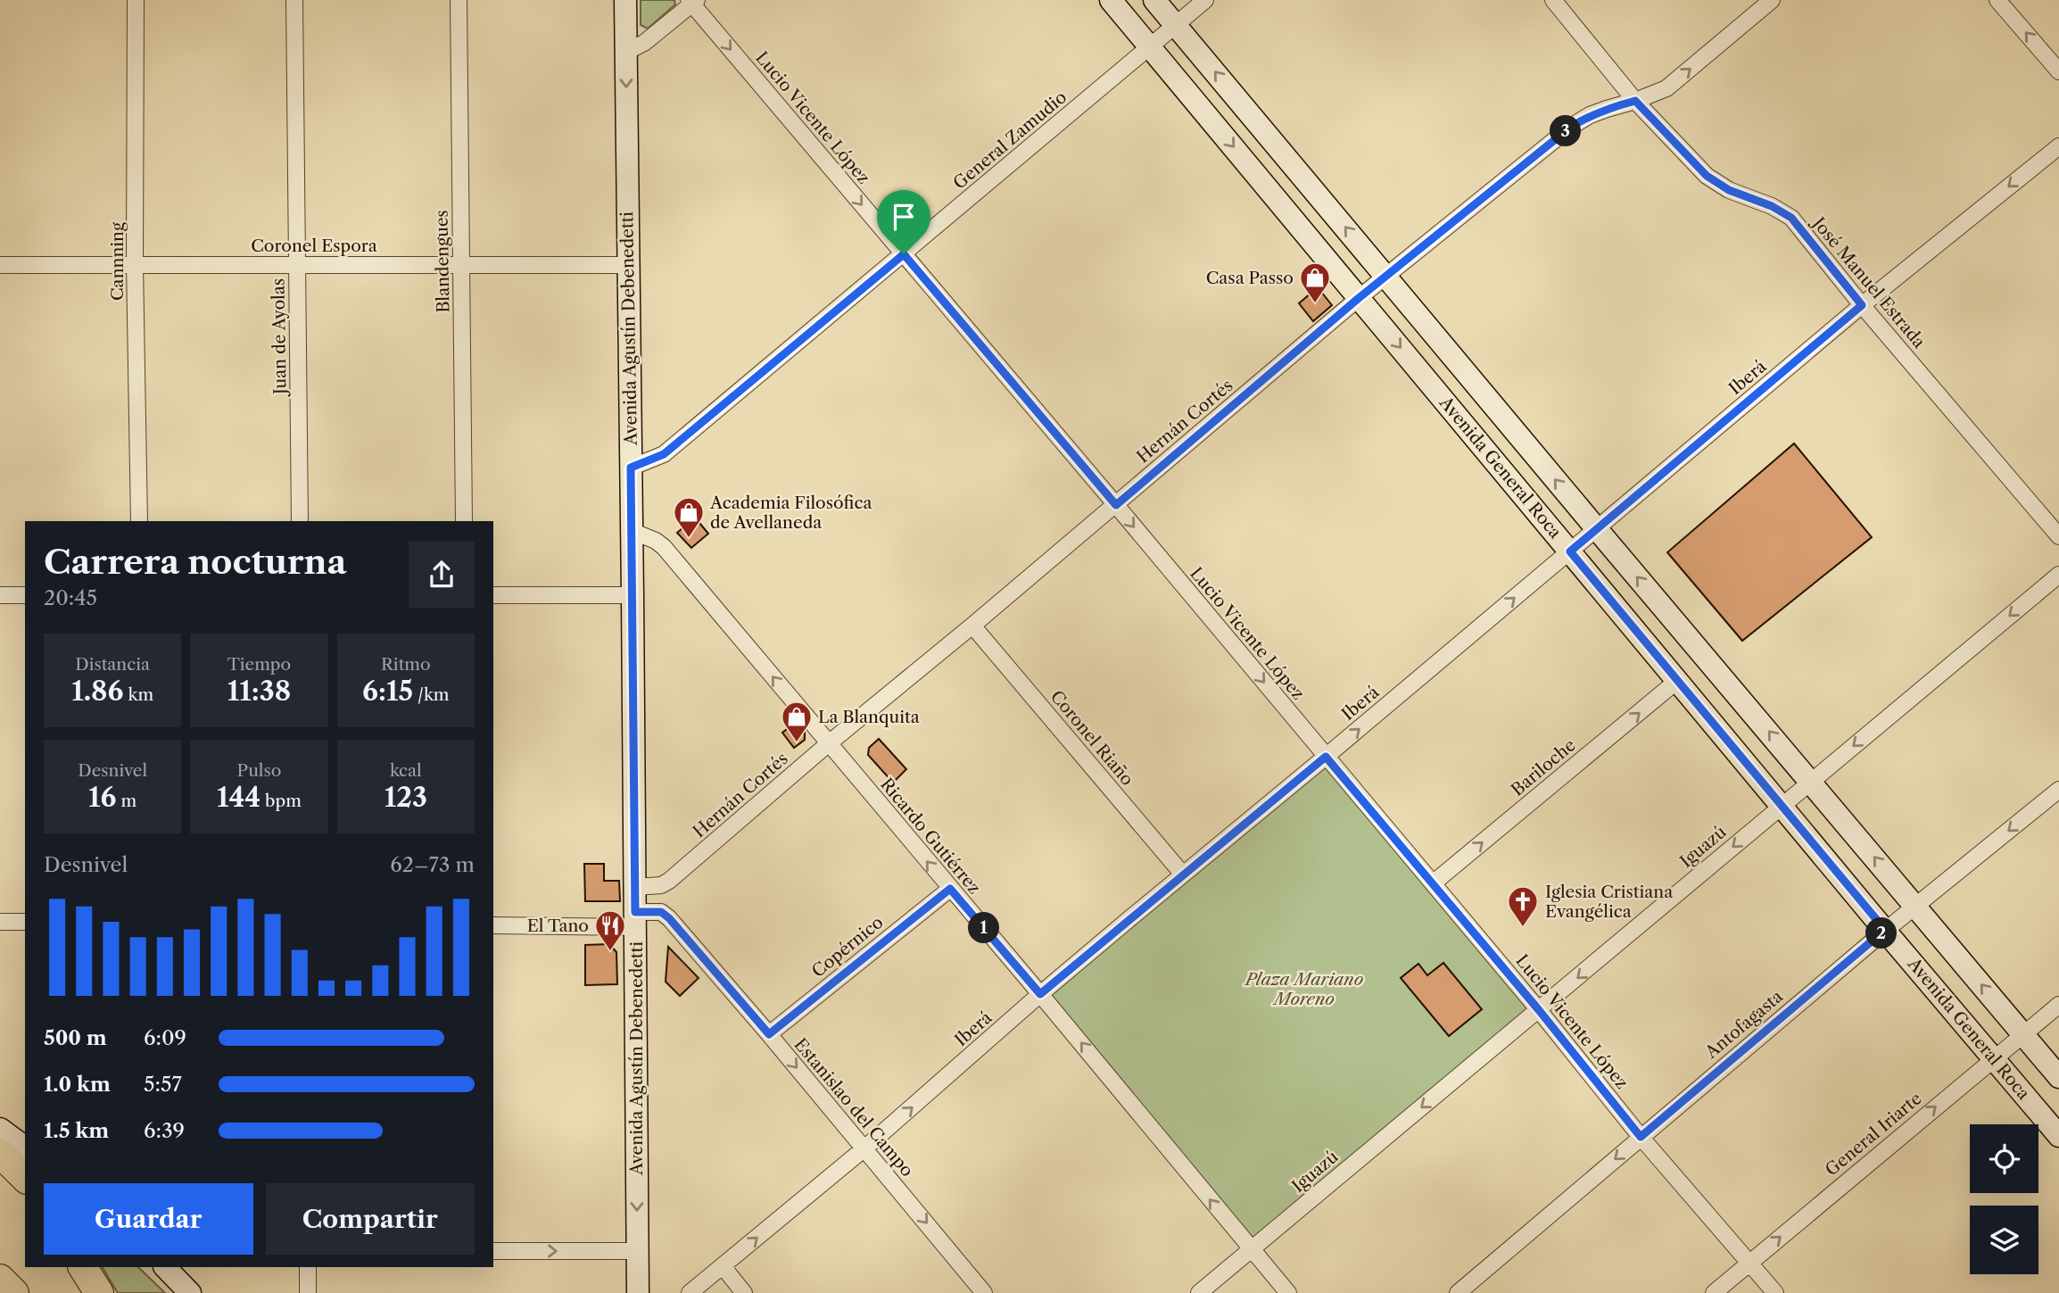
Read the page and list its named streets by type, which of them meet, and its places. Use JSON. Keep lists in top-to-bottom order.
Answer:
{
  "streets": {
    "main road": ["Avenida Agustín Debenedetti", "Avenida General Roca"],
    "street": [
      "Lucio Vicente López",
      "General Zamudio",
      "Coronel Espora",
      "Cannning",
      "Blandengues",
      "José Manuel Estrada",
      "Juan de Ayolas",
      "Iberá",
      "Hernán Cortés",
      "Coronel Riaño",
      "Bariloche",
      "Ricardo Gutiérrez",
      "Iguazú",
      "Copérnico",
      "Antofagasta",
      "Estanislao del Campo",
      "General Iriarte"
    ]
  },
  "crossings": [
    ["Lucio Vicente López", "General Zamudio"],
    ["Lucio Vicente López", "Iberá"],
    ["Lucio Vicente López", "Hernán Cortés"],
    ["Lucio Vicente López", "Bariloche"],
    ["Lucio Vicente López", "Iguazú"],
    ["Lucio Vicente López", "Antofagasta"],
    ["Lucio Vicente López", "General Iriarte"],
    ["General Zamudio", "Avenida Agustín Debenedetti"],
    ["General Zamudio", "Avenida General Roca"],
    ["Coronel Espora", "Cannning"],
    ["Coronel Espora", "Blandengues"],
    ["Coronel Espora", "Avenida Agustín Debenedetti"],
    ["Coronel Espora", "Juan de Ayolas"],
    ["José Manuel Estrada", "Iberá"],
    ["José Manuel Estrada", "Hernán Cortés"],
    ["Avenida Agustín Debenedetti", "Hernán Cortés"],
    ["Avenida Agustín Debenedetti", "Ricardo Gutiérrez"],
    ["Avenida Agustín Debenedetti", "Estanislao del Campo"],
    ["Iberá", "Avenida General Roca"],
    ["Iberá", "Coronel Riaño"],
    ["Iberá", "Ricardo Gutiérrez"],
    ["Iberá", "Estanislao del Campo"],
    ["Hernán Cortés", "Avenida General Roca"],
    ["Hernán Cortés", "Coronel Riaño"],
    ["Hernán Cortés", "Ricardo Gutiérrez"],
    ["Avenida General Roca", "Bariloche"],
    ["Avenida General Roca", "Iguazú"],
    ["Avenida General Roca", "Antofagasta"],
    ["Avenida General Roca", "General Iriarte"],
    ["Ricardo Gutiérrez", "Iguazú"],
    ["Ricardo Gutiérrez", "Copérnico"],
    ["Copérnico", "Estanislao del Campo"]
  ],
  "one_way": [
    "Lucio Vicente López",
    "Avenida Agustín Debenedetti",
    "Bariloche",
    "Ricardo Gutiérrez",
    "Iguazú",
    "Antofagasta",
    "Estanislao del Campo",
    "General Iriarte"
  ],
  "parks": ["Plaza Mariano Moreno"],
  "places": {
    "shop": ["Casa Passo", "Academia Filosófica de Avellaneda", "La Blanquita"],
    "church": ["Iglesia Cristiana Evangélica"],
    "restaurant": ["El Tano"]
  },
  "page": {
    "pins": ["3", "1", "2"],
    "heading": ["Carrera nocturna", "20:45"],
    "stats": [
      ["Distancia", "1.86 km"],
      ["Tiempo", "11:38"],
      ["Ritmo", "6:15 /km"],
      ["Desnivel", "16 m"],
      ["Pulso", "144 bpm"],
      ["kcal", "123"]
    ],
    "chart": ["Desnivel", "62–73 m"],
    "list": [
      {
        "name": "500 m",
        "note": "6:09"
      },
      {
        "name": "1.0 km",
        "note": "5:57"
      },
      {
        "name": "1.5 km",
        "note": "6:39"
      }
    ],
    "buttons": ["Guardar", "Compartir"]
  }
}
